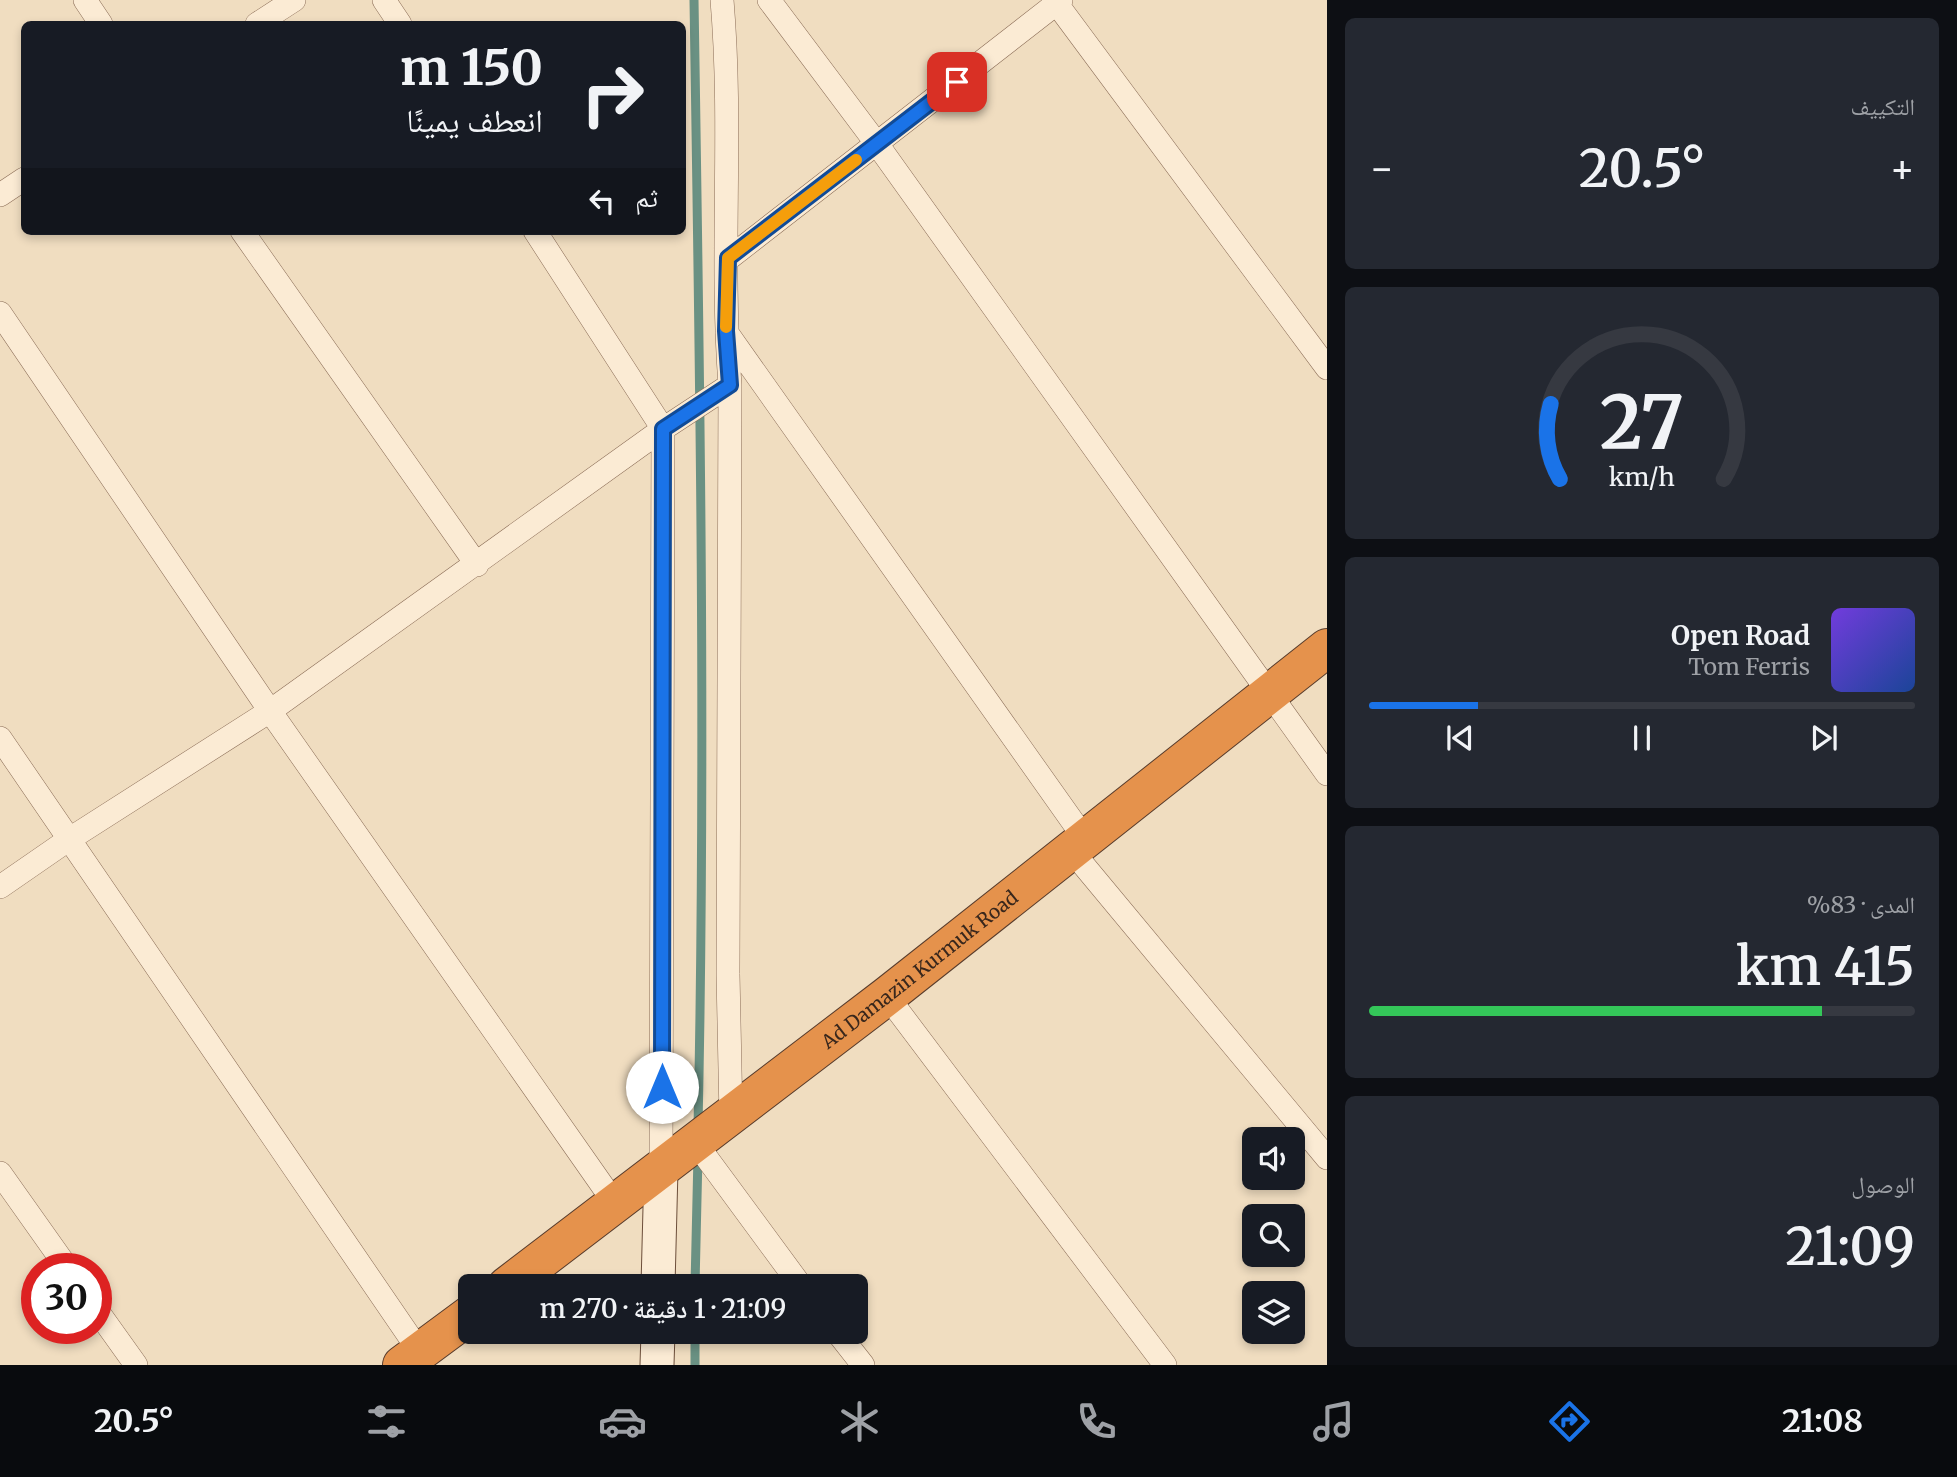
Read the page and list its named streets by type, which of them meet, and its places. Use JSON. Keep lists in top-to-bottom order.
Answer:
{
  "streets": {
    "highway": ["Ad Damazin Kurmuk Road"]
  },
  "page": {
    "tile": [
      "التكييف",
      ["المدى · 83%", "415 km"],
      ["الوصول", "21:09"]
    ],
    "turn": ["150 m", "انعطف يمينًا"],
    "heat": ["−", "20.5°", "+"],
    "then": "ثم",
    "song": ["Open Road", "Tom Ferris"],
    "limit": "30",
    "trip": "21:09 · 1 دقيقة · 270 m",
    "tabs": ["21:08", "20.5°"],
    "gauge": ["27", "km/h"]
  }
}
